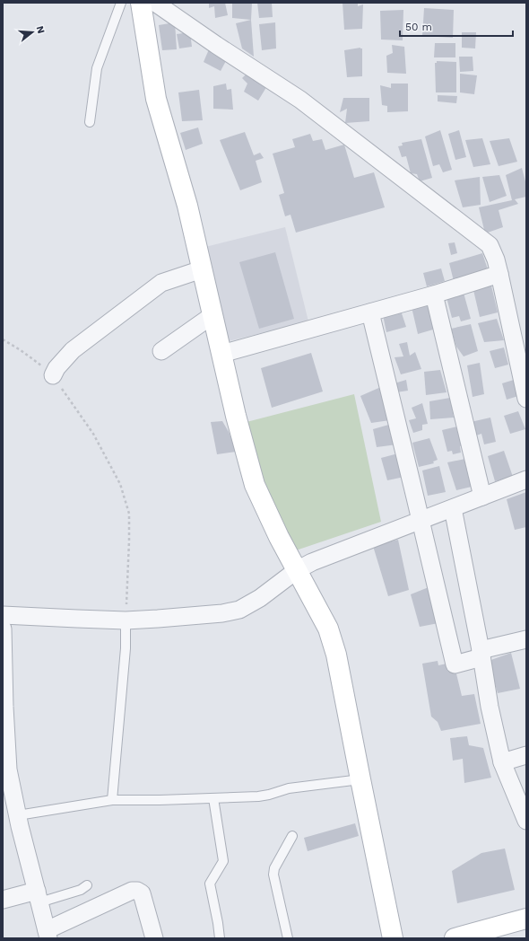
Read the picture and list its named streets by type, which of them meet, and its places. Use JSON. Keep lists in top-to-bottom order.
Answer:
{
  "scale_bar": "50 m",
  "north": "right"
}
